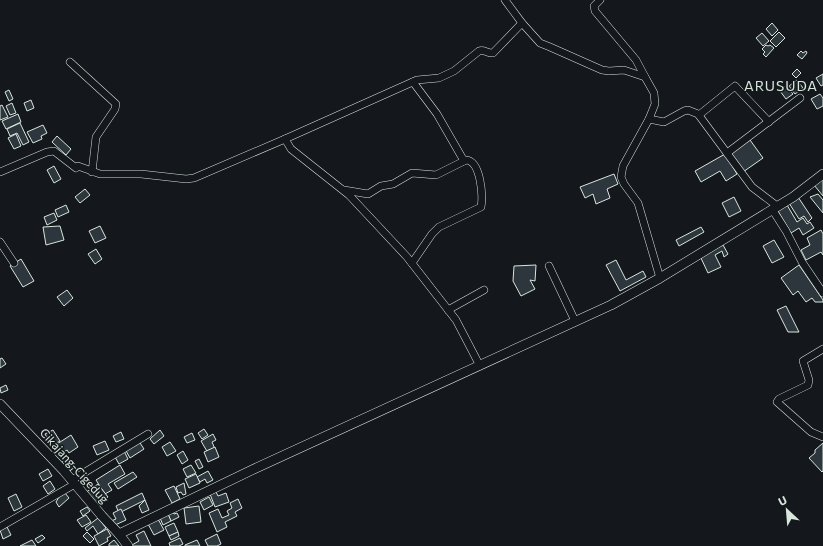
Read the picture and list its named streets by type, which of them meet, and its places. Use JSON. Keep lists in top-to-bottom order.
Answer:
{
  "streets": {
    "street": ["Cikajang-Cigedug"]
  },
  "districts": ["ARUSUDA"],
  "north": "top left"
}
